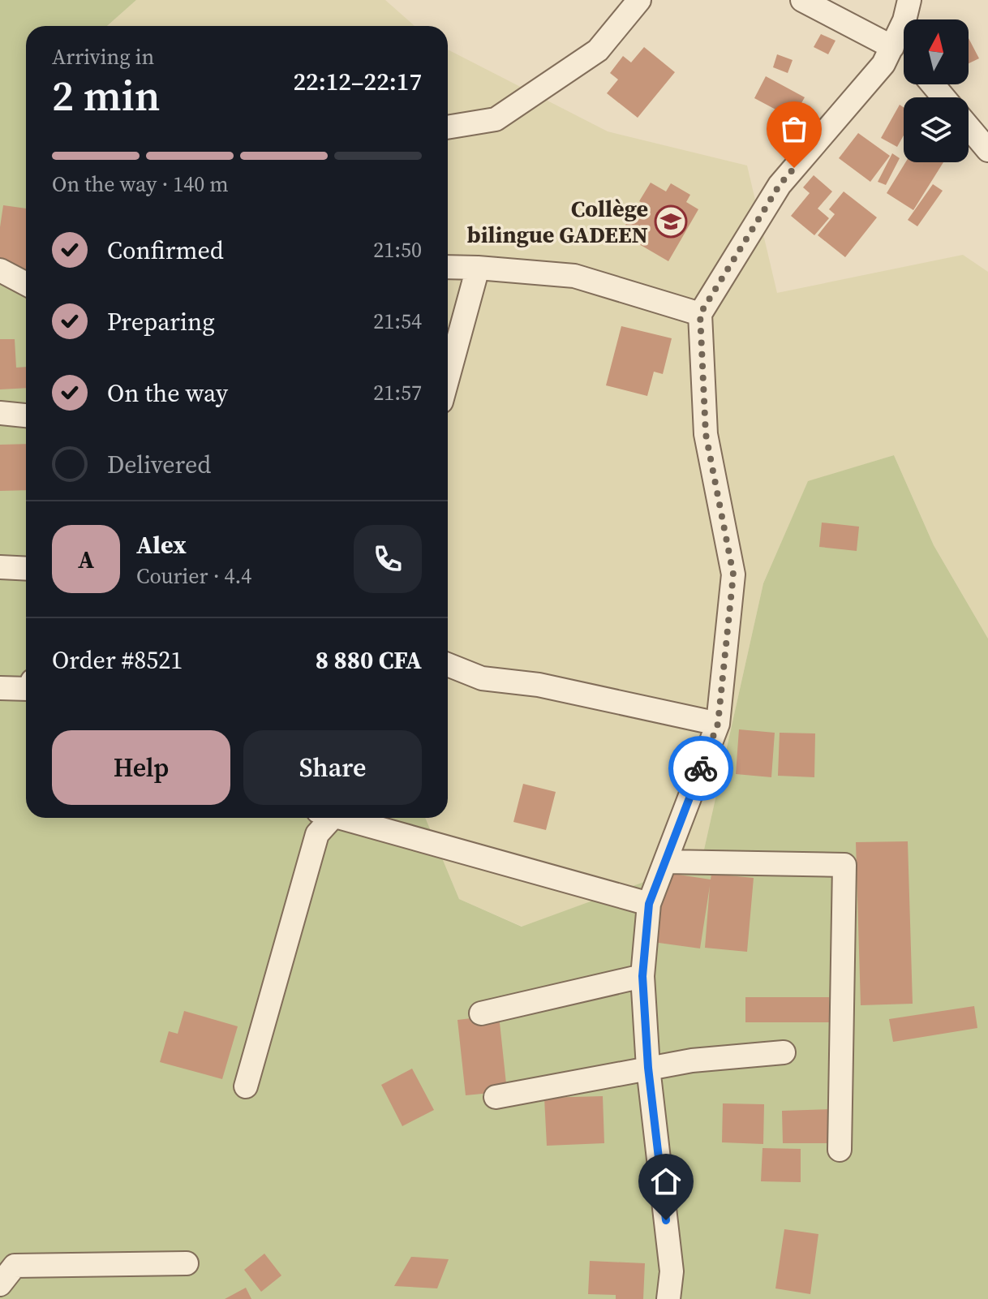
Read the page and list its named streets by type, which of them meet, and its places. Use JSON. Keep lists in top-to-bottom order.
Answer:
{
  "places": {
    "school or university": ["Collège bilingue GADEEN"]
  },
  "north": "top",
  "page": {
    "heading": ["2 min", "Arriving in", "22:12–22:17"],
    "panel": [
      "Alex",
      "Courier · 4.4",
      "Order #8521",
      "8 880 CFA"
    ],
    "bar": "On the way · 140 m",
    "list": [
      ["Confirmed", "21:50"],
      ["Preparing", "21:54"],
      ["On the way", "21:57"],
      "Delivered"
    ],
    "round": "A",
    "buttons": ["Help", "Share"]
  }
}
